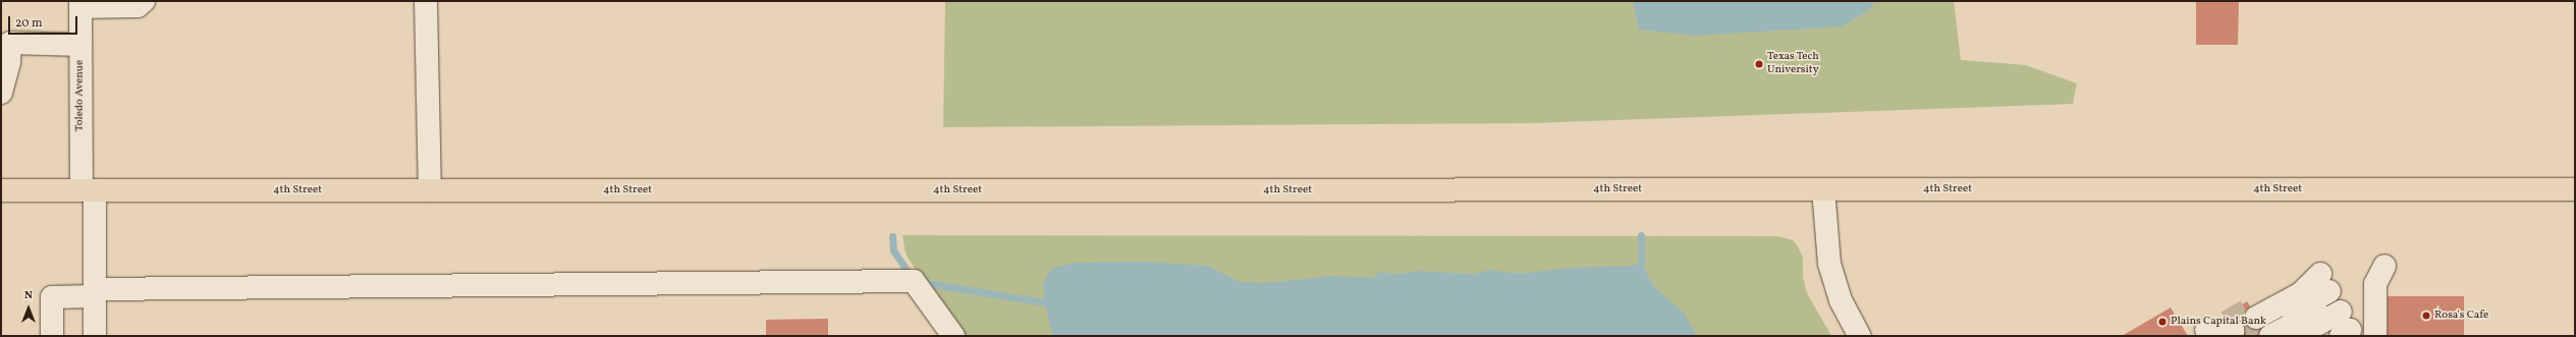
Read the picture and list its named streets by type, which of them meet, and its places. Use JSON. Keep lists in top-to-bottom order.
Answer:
{
  "streets": {
    "main road": ["4th Street"],
    "street": ["Toledo Avenue"]
  },
  "crossings": [
    ["Toledo Avenue", "4th Street"]
  ],
  "places": ["Texas Tech University", "Rosa's Cafe", "Plains Capital Bank"],
  "scale_bar": "20 m",
  "north": "top"
}
